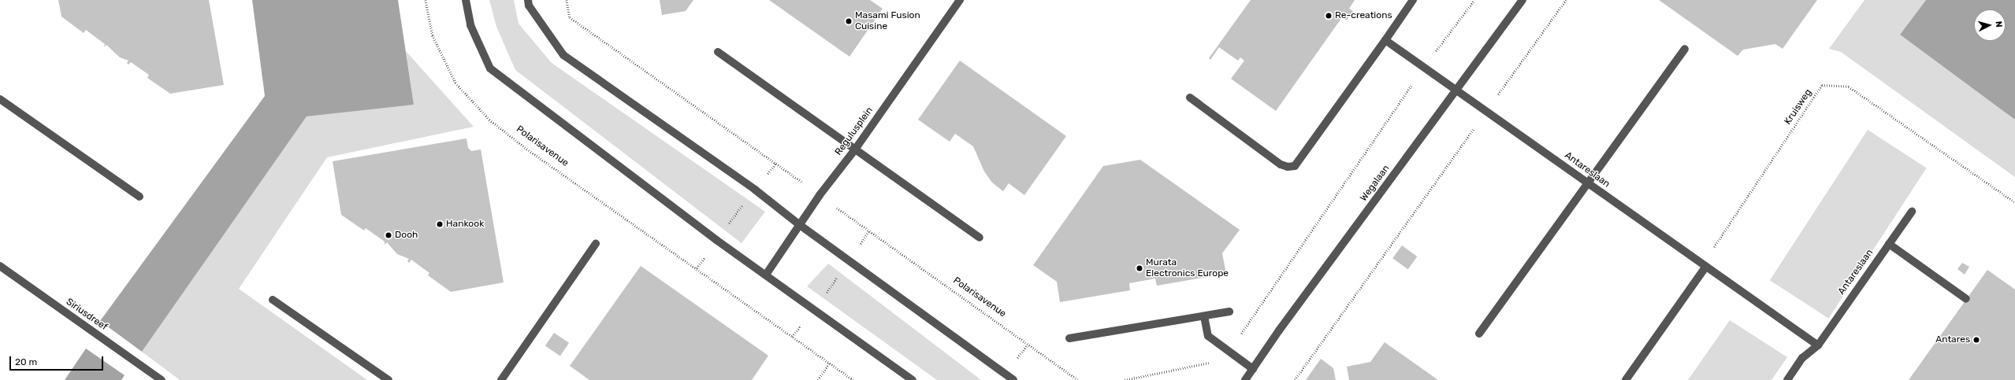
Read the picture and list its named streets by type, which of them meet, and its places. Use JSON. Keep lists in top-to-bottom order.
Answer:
{
  "streets": {
    "street": [
      "Regulusplein",
      "Antareslaan",
      "Wegalaan",
      "Siriusdreef"
    ],
    "path": ["Kruisweg", "Polarisavenue"]
  },
  "crossings": [
    ["Kruisweg", "Antareslaan"],
    ["Regulusplein", "Polarisavenue"],
    ["Antareslaan", "Wegalaan"]
  ],
  "places": [
    "Re-creations",
    "Masami Fusion Cuisine",
    "Hankook",
    "Dooh",
    "Murata Electronics Europe",
    "Antares"
  ],
  "scale_bar": "20 m",
  "north": "right"
}
